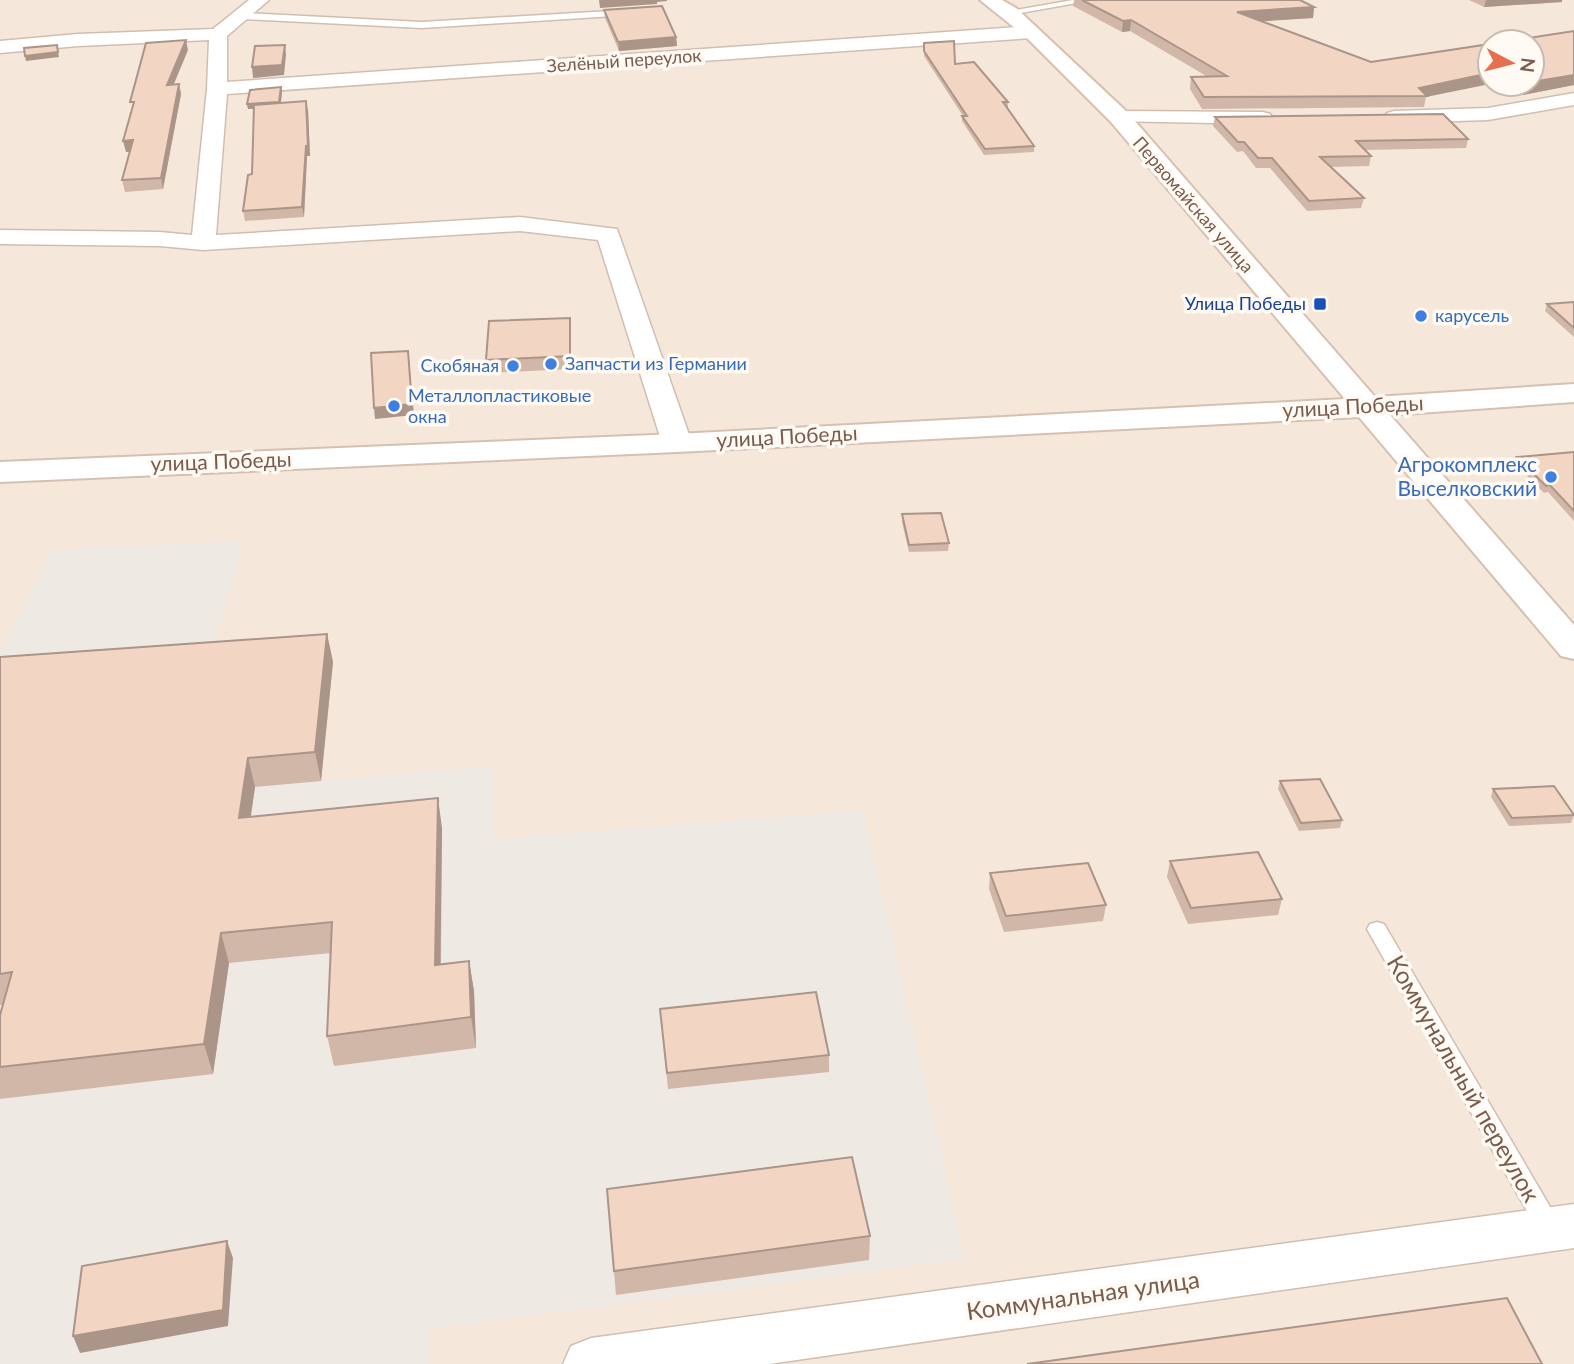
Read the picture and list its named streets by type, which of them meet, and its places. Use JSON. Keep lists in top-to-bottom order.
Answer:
{
  "streets": {
    "main road": ["Первомайская улица", "улица Победы"],
    "street": ["Зелёный переулок", "Коммунальная улица"],
    "lane": ["Коммунальный переулок"]
  },
  "crossings": [
    ["Зелёный переулок", "Первомайская улица"],
    ["Первомайская улица", "улица Победы"],
    ["Коммунальный переулок", "Коммунальная улица"]
  ],
  "places": {
    "transit": ["Улица Победы"],
    "other": [
      "карусель",
      "Запчасти из Германии",
      "Скобяная",
      "Металлопластиковые окна",
      "Агрокомплекс Выселковский"
    ]
  },
  "north": "right"
}
